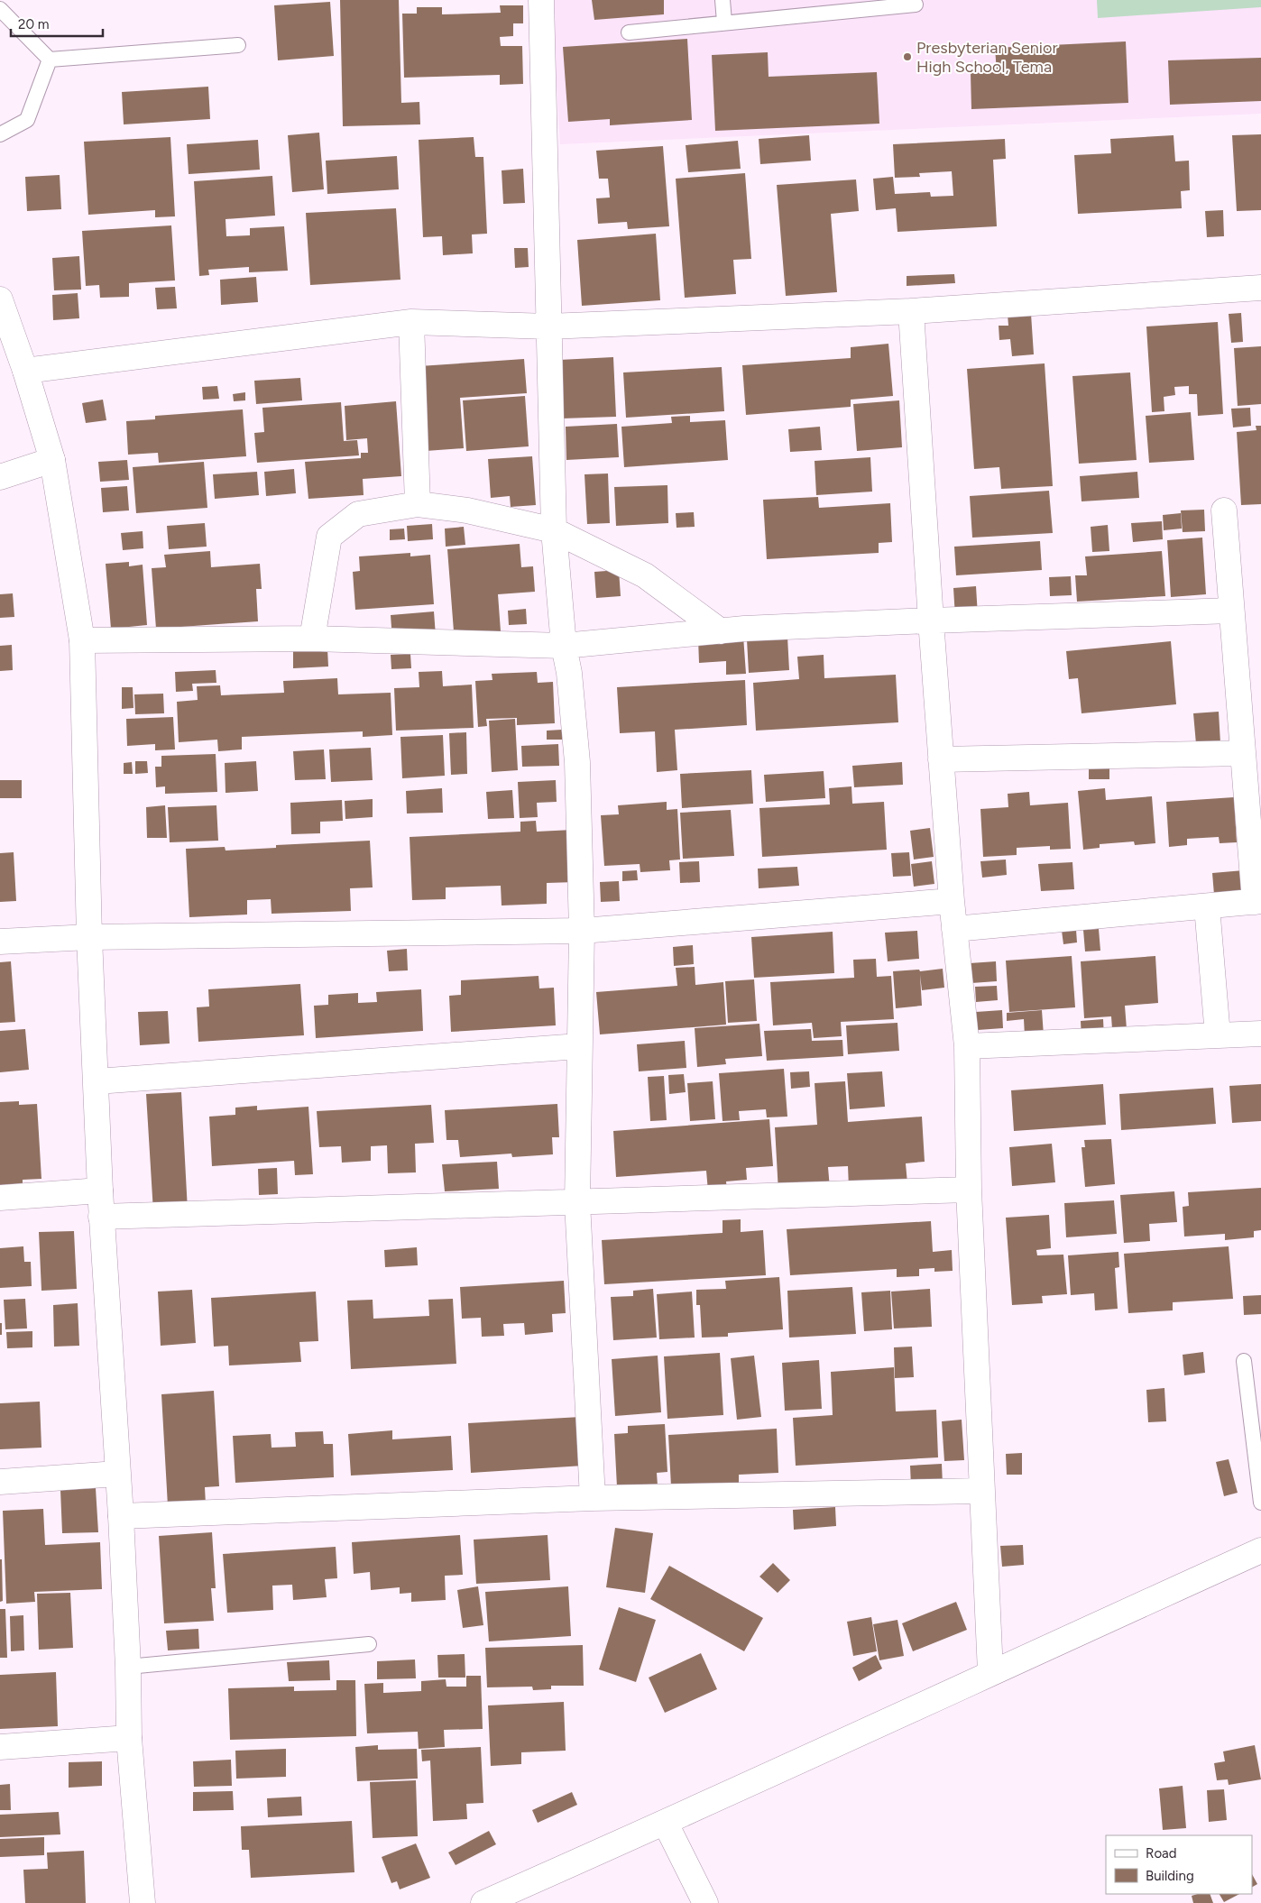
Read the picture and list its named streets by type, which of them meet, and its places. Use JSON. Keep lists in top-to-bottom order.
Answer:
{
  "places": ["Presbyterian Senior High School, Tema"],
  "legend": ["Road", "Building"],
  "scale_bar": "20 m"
}
